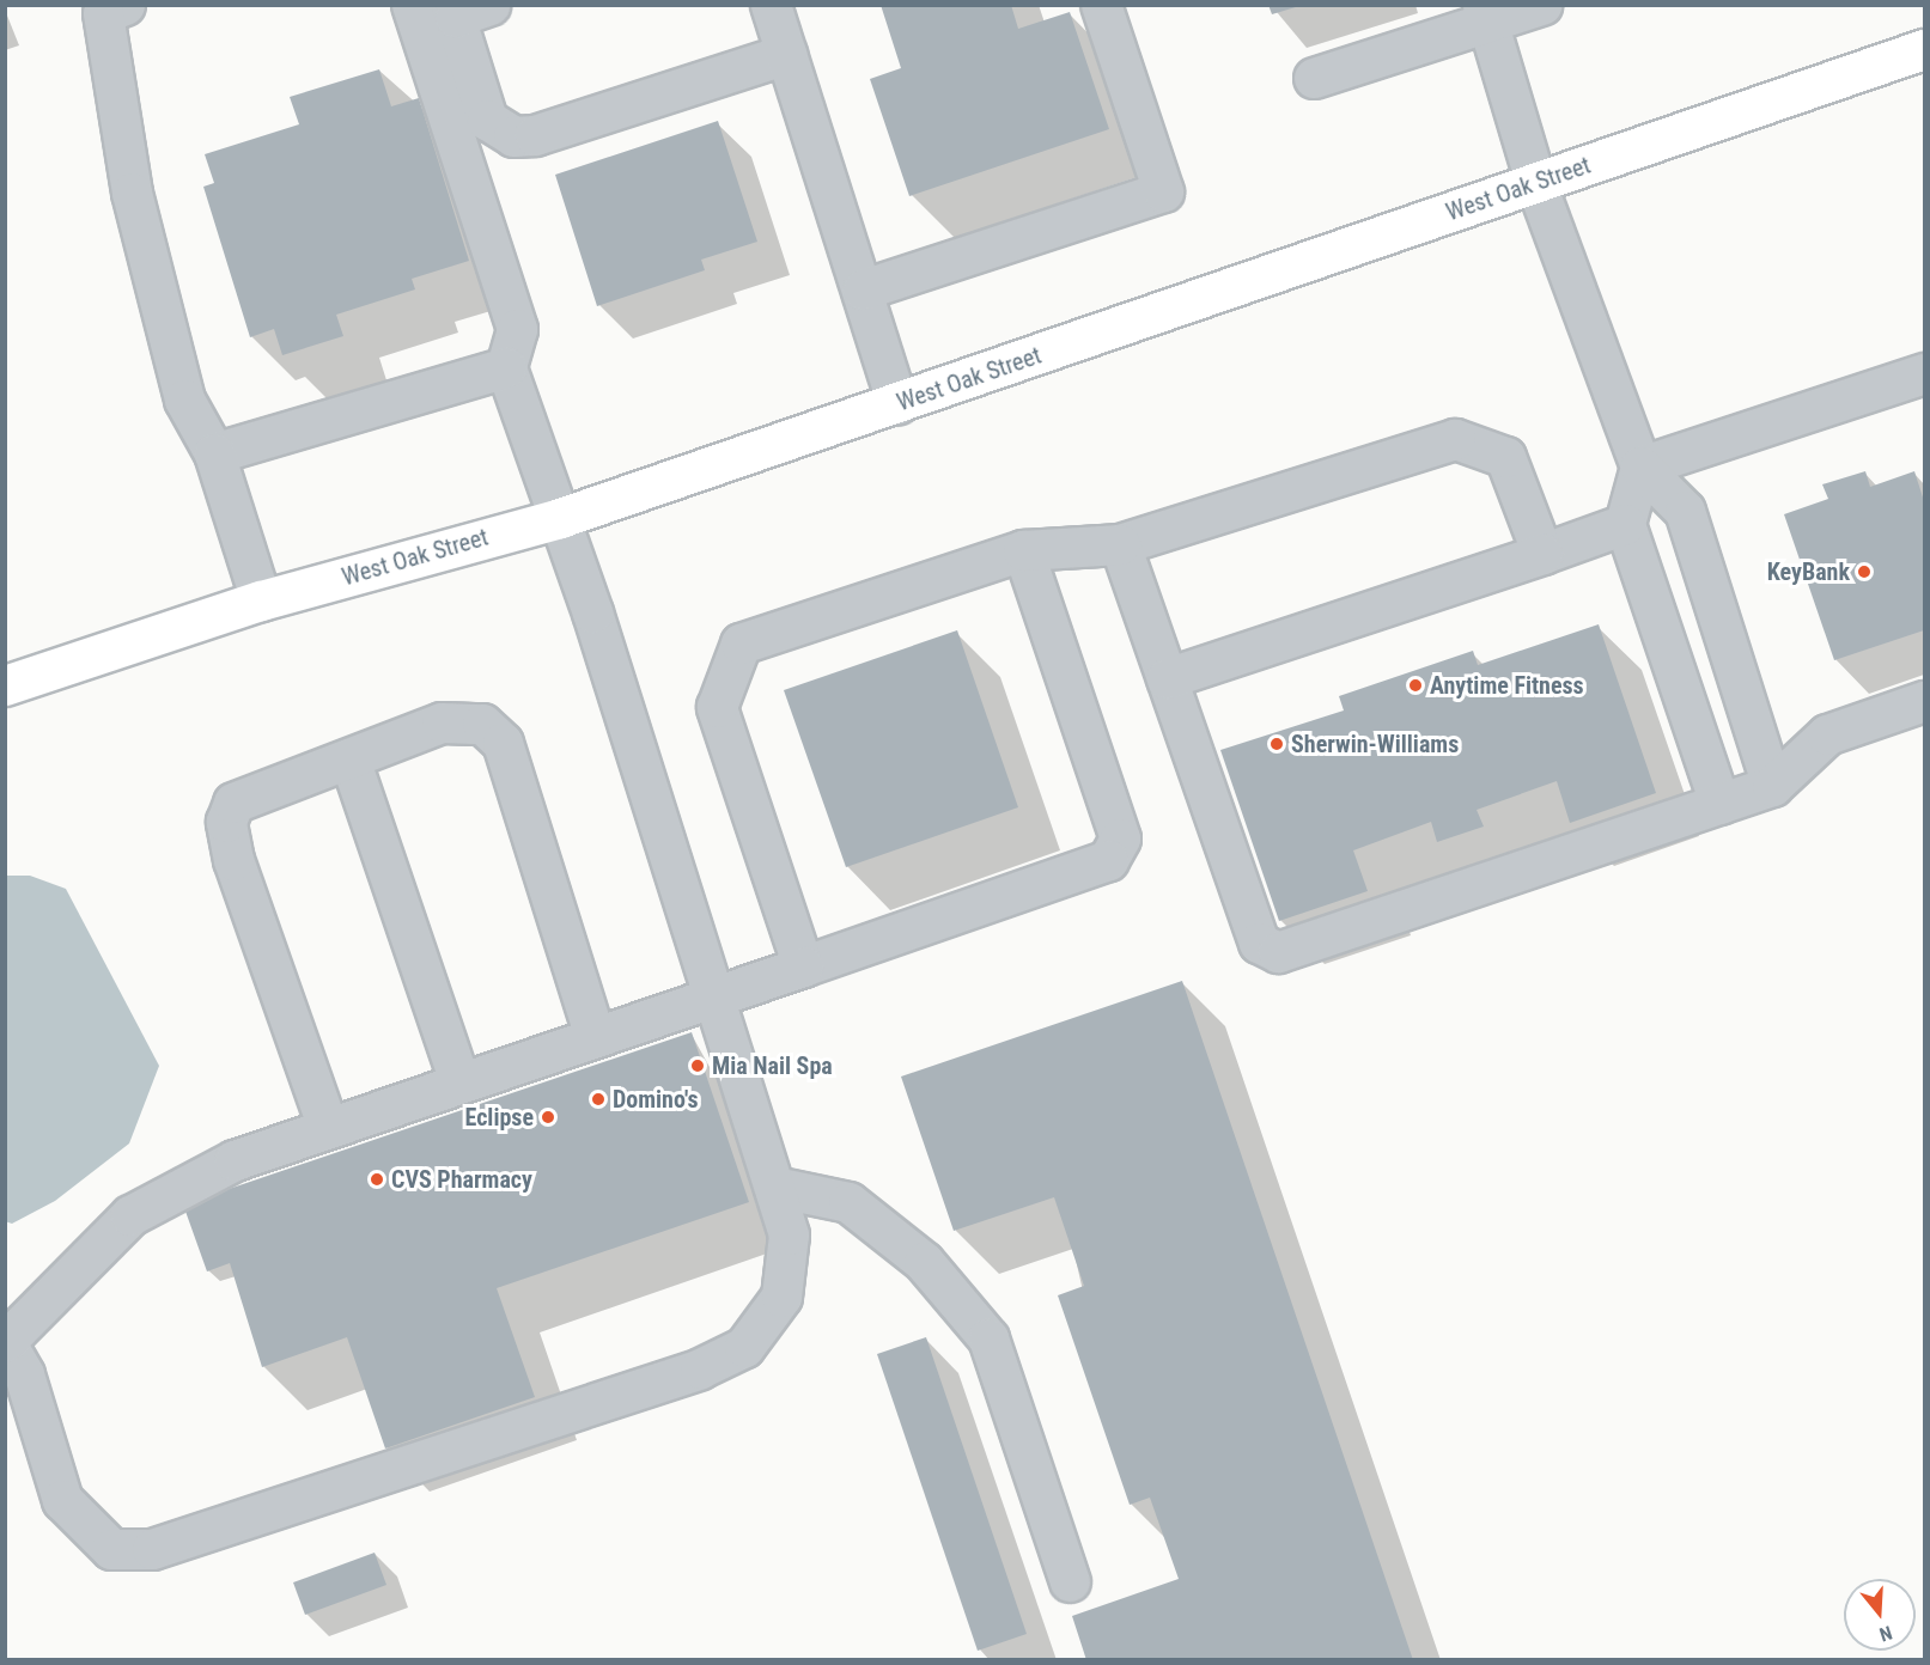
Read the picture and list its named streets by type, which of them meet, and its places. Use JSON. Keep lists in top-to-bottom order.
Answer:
{
  "streets": {
    "main road": ["West Oak Street"]
  },
  "places": [
    "KeyBank",
    "Anytime Fitness",
    "Sherwin-Williams",
    "Mia Nail Spa",
    "Domino's",
    "Eclipse",
    "CVS Pharmacy"
  ],
  "north": "bottom"
}
